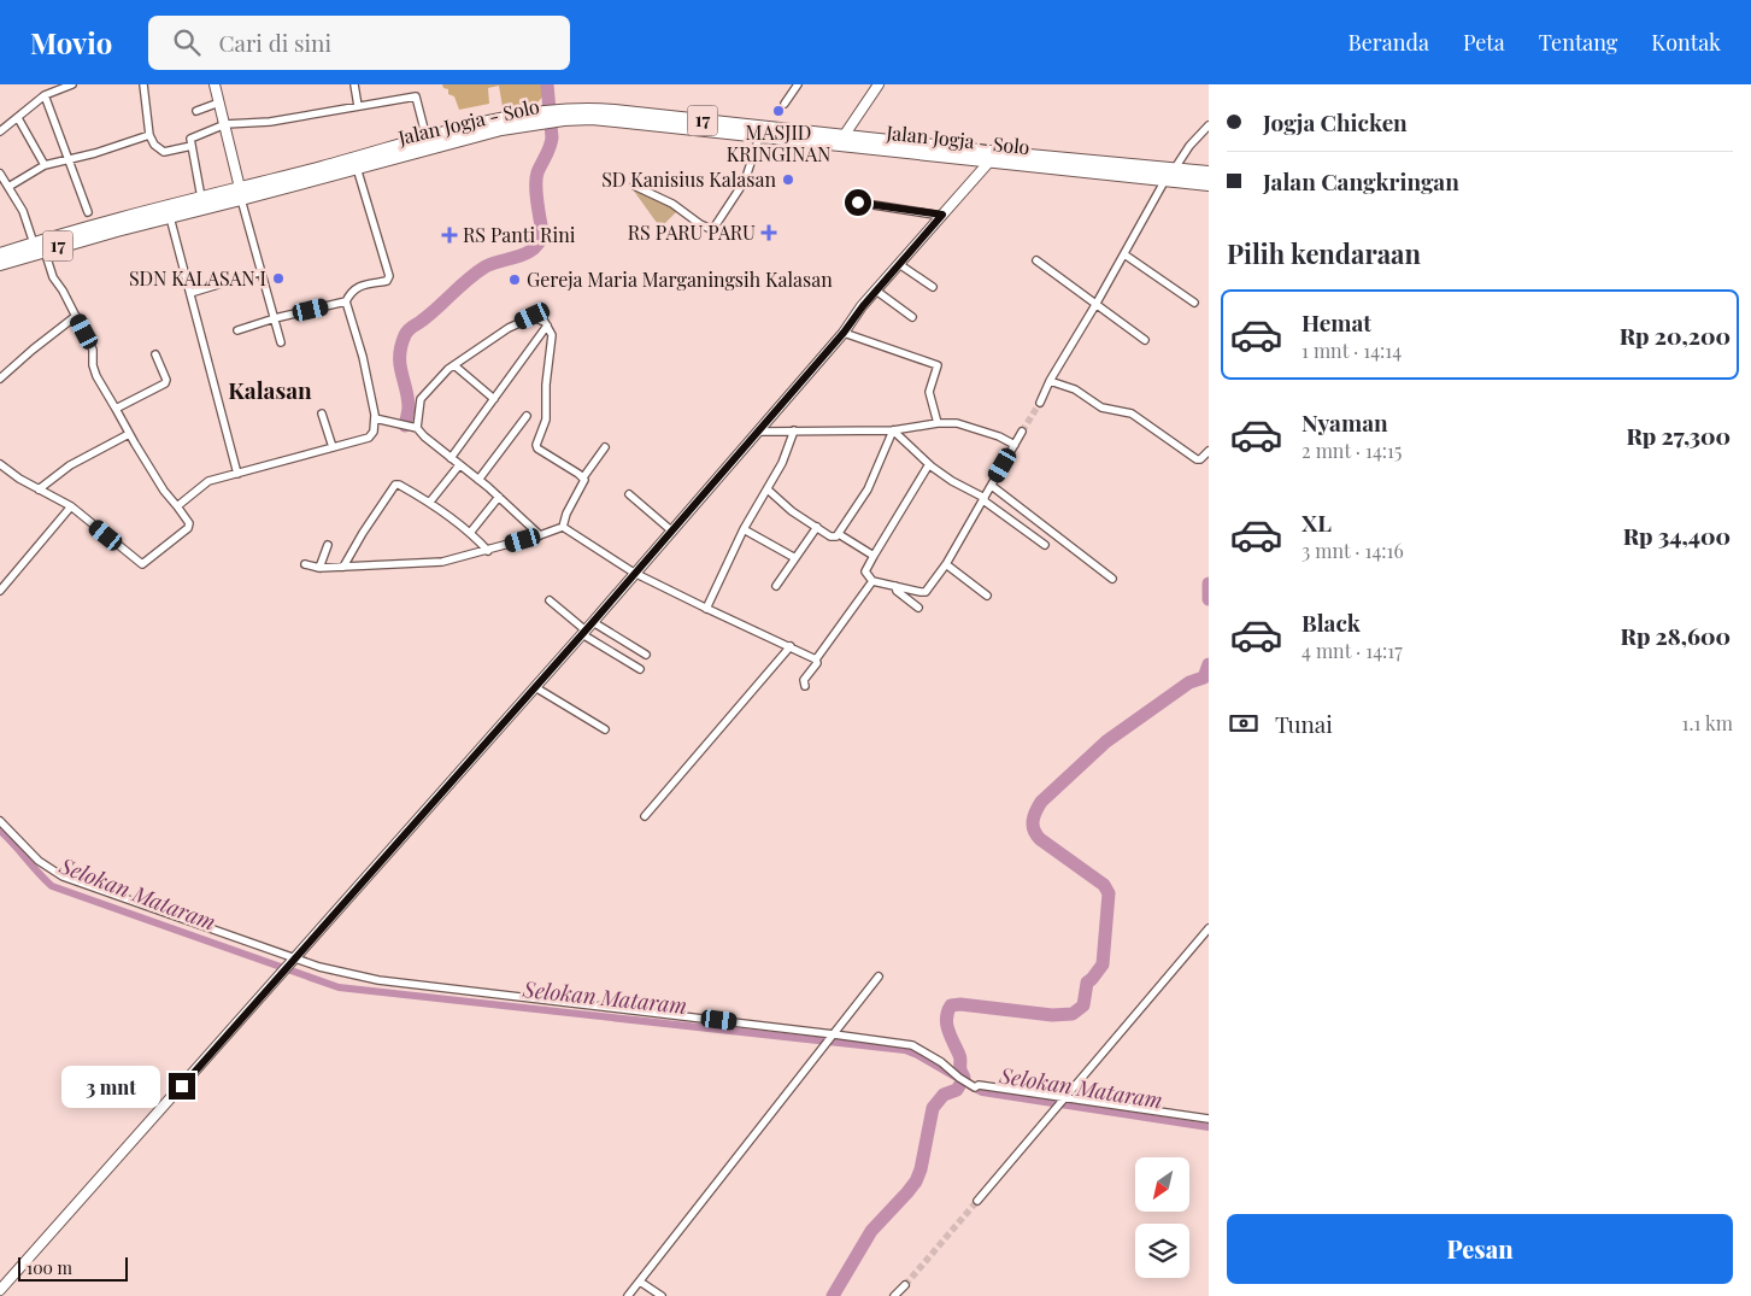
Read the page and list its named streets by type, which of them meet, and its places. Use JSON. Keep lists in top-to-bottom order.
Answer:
{
  "streets": {
    "highway": ["17", "Jalan Jogja - Solo"]
  },
  "districts": ["Kalasan"],
  "water": ["Selokan Mataram"],
  "places": {
    "other": [
      "MASJID KRINGINAN",
      "SD Kanisius Kalasan",
      "SDN KALASAN I",
      "Gereja Maria Marganingsih Kalasan"
    ],
    "health": ["RS PARU PARU", "RS Panti Rini"]
  },
  "scale_bar": "100 m",
  "north": "bottom left",
  "page": {
    "header": "Movio",
    "search": "Cari di sini",
    "nav": [
      "Beranda",
      "Peta",
      "Tentang",
      "Kontak"
    ],
    "banner": ["Jogja Chicken", "Jalan Cangkringan"],
    "heading": "Pilih kendaraan",
    "list": [
      {
        "name": "Hemat",
        "note": "1 mnt · 14:14",
        "value": "Rp 20,200"
      },
      {
        "name": "Nyaman",
        "note": "2 mnt · 14:15",
        "value": "Rp 27,300"
      },
      {
        "name": "XL",
        "note": "3 mnt · 14:16",
        "value": "Rp 34,400"
      },
      {
        "name": "Black",
        "note": "4 mnt · 14:17",
        "value": "Rp 28,600"
      }
    ],
    "pay": ["Tunai", "1.1 km"],
    "bubble": "3 mnt",
    "buttons": "Pesan",
    "scale": "100 m"
  }
}
